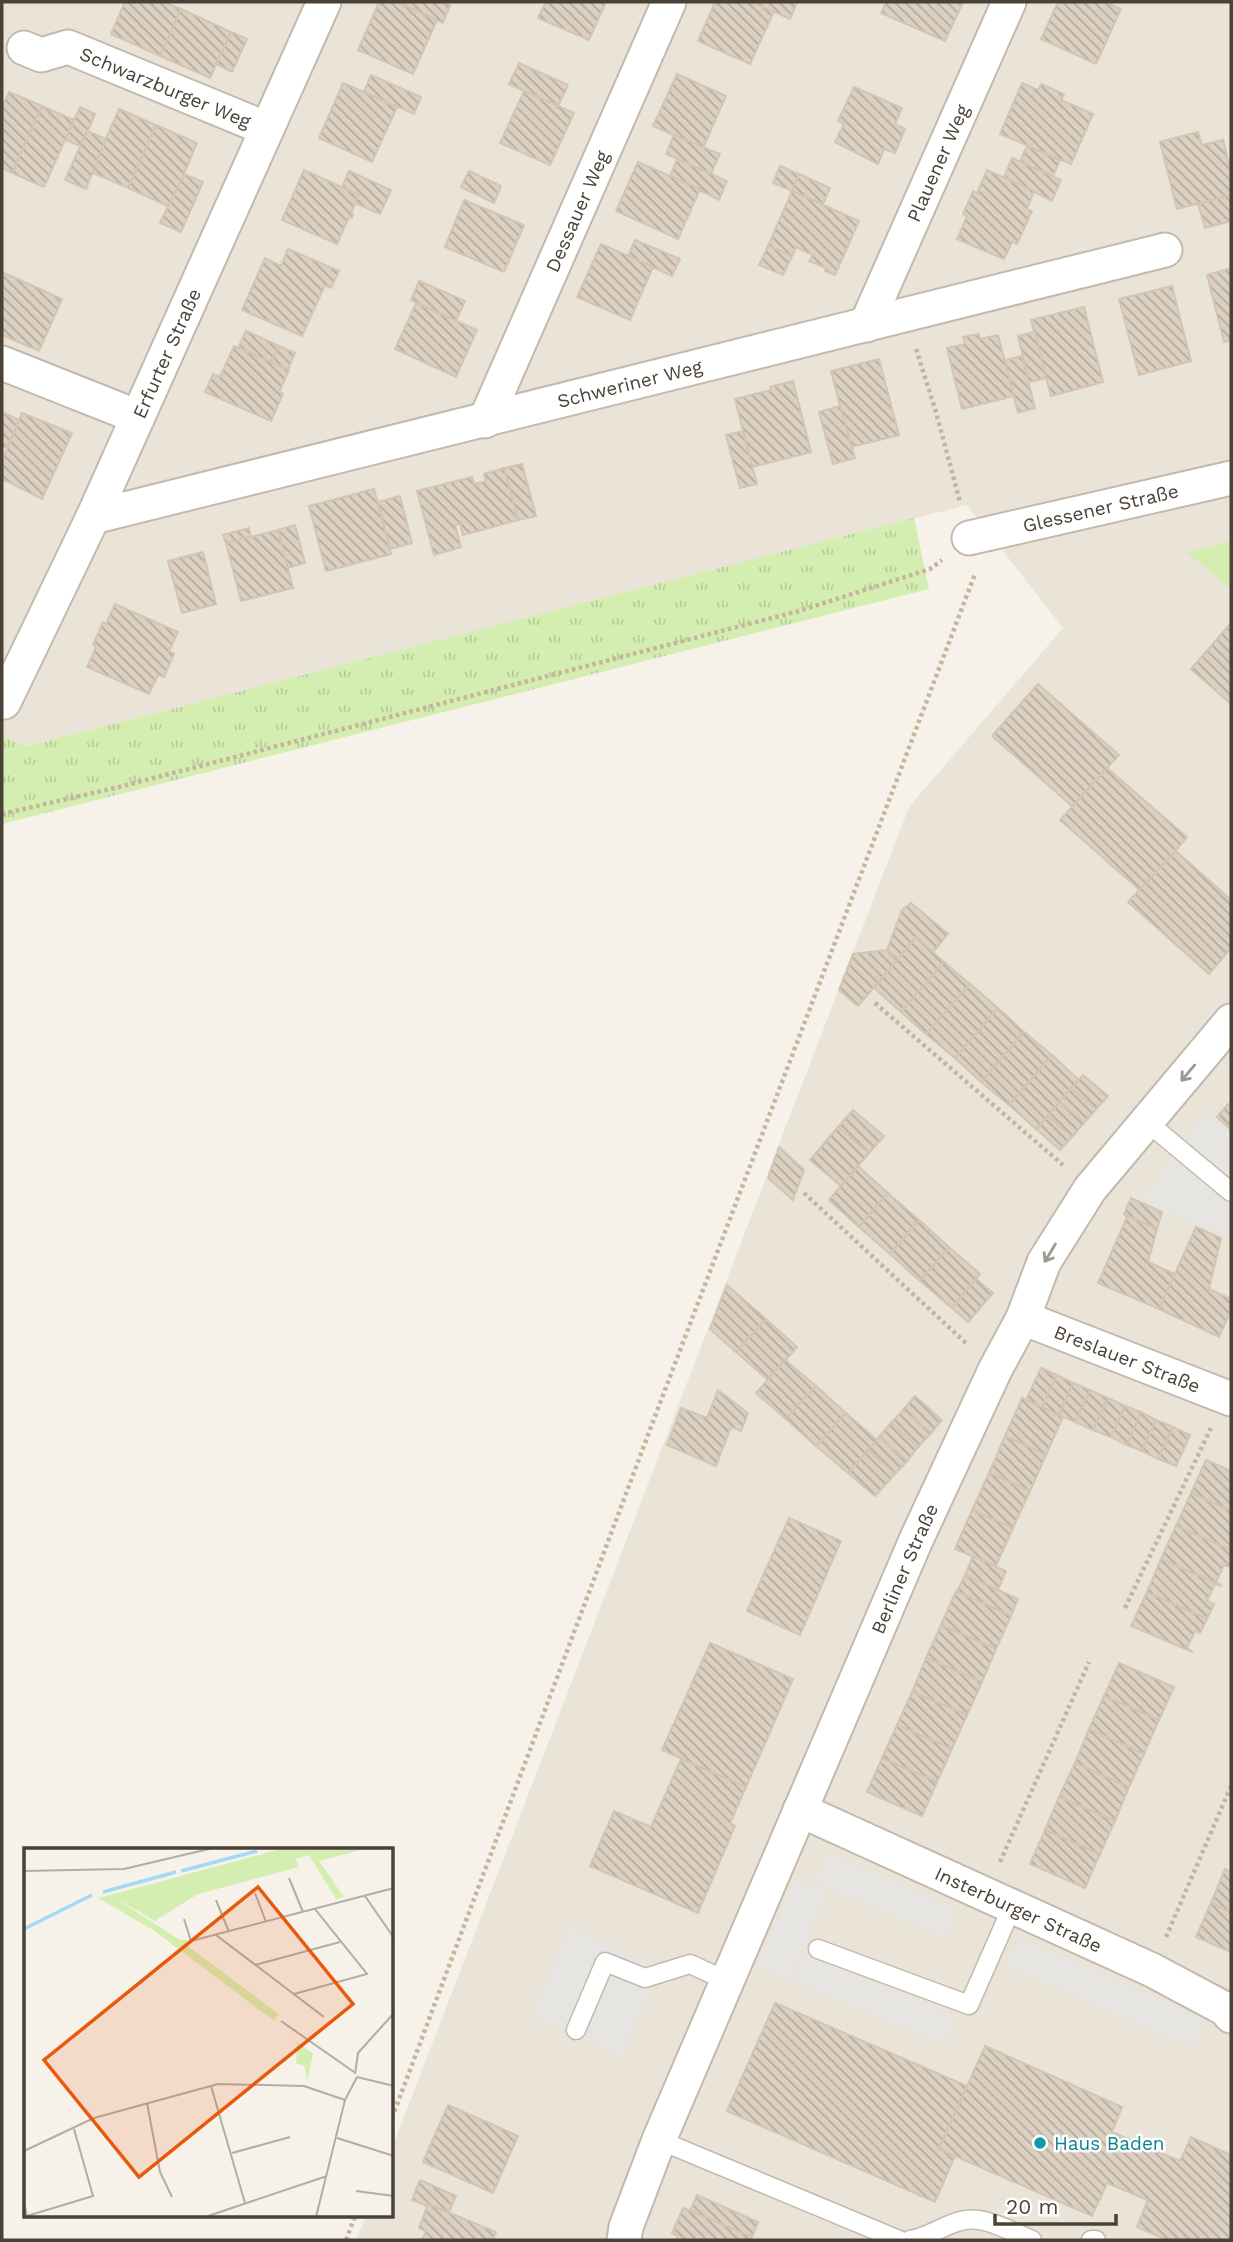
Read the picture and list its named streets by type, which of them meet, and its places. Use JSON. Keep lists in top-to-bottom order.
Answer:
{
  "streets": {
    "street": [
      "Schwarzburger Weg",
      "Plauener Weg",
      "Dessauer Weg",
      "Erfurter Straße",
      "Schweriner Weg",
      "Glessener Straße",
      "Breslauer Straße",
      "Berliner Straße",
      "Insterburger Straße"
    ]
  },
  "crossings": [
    ["Schwarzburger Weg", "Erfurter Straße"],
    ["Plauener Weg", "Schweriner Weg"],
    ["Dessauer Weg", "Schweriner Weg"],
    ["Erfurter Straße", "Schweriner Weg"],
    ["Breslauer Straße", "Berliner Straße"],
    ["Berliner Straße", "Insterburger Straße"]
  ],
  "places": ["Haus Baden"],
  "scale_bar": "20 m"
}
